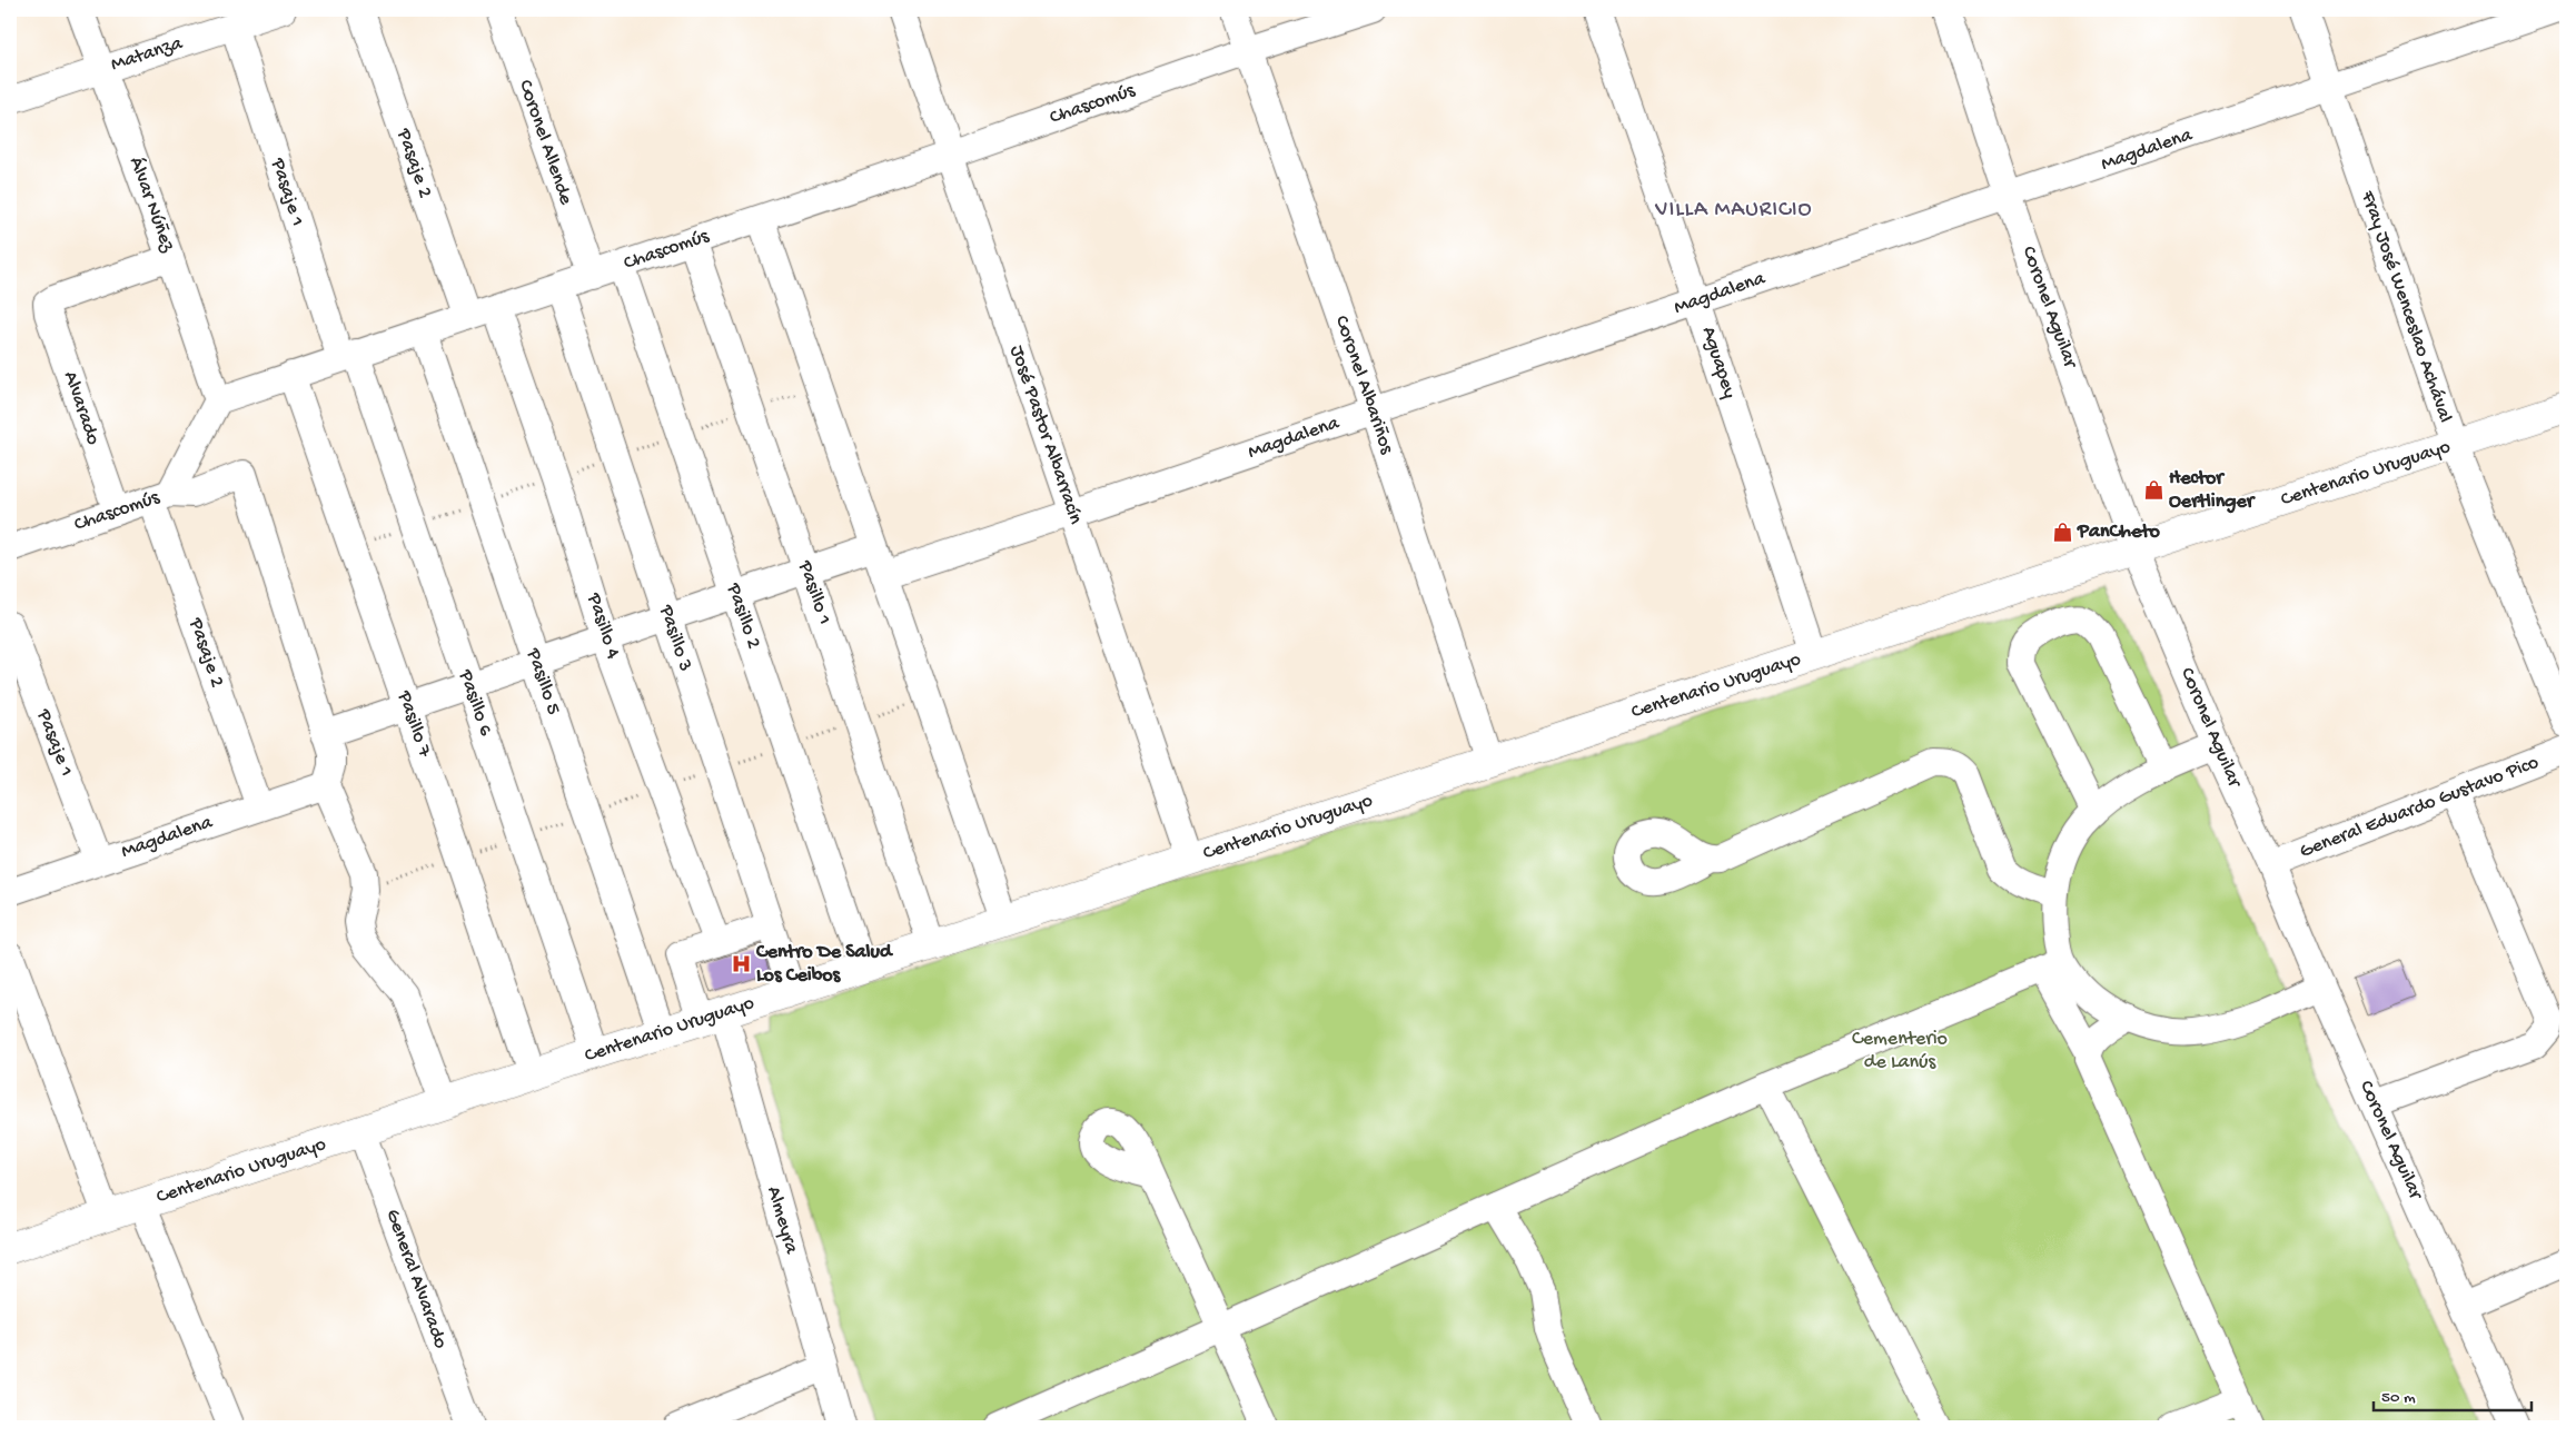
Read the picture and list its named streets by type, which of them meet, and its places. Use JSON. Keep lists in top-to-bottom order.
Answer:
{
  "streets": {
    "main road": ["Centenario Uruguayo"],
    "street": [
      "Matanza",
      "Chascomús",
      "Coronel Allende",
      "Magdalena",
      "Pasaje 2",
      "Pasaje 1",
      "Álvar Núñez",
      "Coronel Aguilar",
      "Fray José Wenceslao Achával",
      "Aguapey",
      "Coronel Albariños",
      "Alvarado",
      "José Pastor Albarracín",
      "Pasillo 1",
      "Pasillo 2",
      "Pasillo 4",
      "Pasillo 3",
      "Pasillo 5",
      "Pasillo 6",
      "Pasillo 7",
      "General Eduardo Gustavo Pico",
      "Almeyra",
      "General Alvarado"
    ]
  },
  "crossings": [
    ["Matanza", "Pasaje 1"],
    ["Matanza", "Álvar Núñez"],
    ["Chascomús", "Coronel Allende"],
    ["Chascomús", "Pasaje 2"],
    ["Chascomús", "Pasaje 1"],
    ["Chascomús", "Álvar Núñez"],
    ["Chascomús", "Coronel Albariños"],
    ["Chascomús", "Alvarado"],
    ["Chascomús", "José Pastor Albarracín"],
    ["Chascomús", "Pasillo 1"],
    ["Chascomús", "Pasillo 2"],
    ["Chascomús", "Pasillo 4"],
    ["Chascomús", "Pasillo 3"],
    ["Chascomús", "Pasillo 5"],
    ["Chascomús", "Pasillo 6"],
    ["Chascomús", "Pasillo 7"],
    ["Magdalena", "Pasaje 2"],
    ["Magdalena", "Pasaje 1"],
    ["Magdalena", "Coronel Aguilar"],
    ["Magdalena", "Fray José Wenceslao Achával"],
    ["Magdalena", "Aguapey"],
    ["Magdalena", "Coronel Albariños"],
    ["Magdalena", "José Pastor Albarracín"],
    ["Pasaje 1", "Pasillo 6"],
    ["Álvar Núñez", "Alvarado"],
    ["Coronel Aguilar", "Centenario Uruguayo"],
    ["Coronel Aguilar", "General Eduardo Gustavo Pico"],
    ["Fray José Wenceslao Achával", "Centenario Uruguayo"],
    ["Aguapey", "Centenario Uruguayo"],
    ["Coronel Albariños", "Centenario Uruguayo"],
    ["José Pastor Albarracín", "Centenario Uruguayo"],
    ["Centenario Uruguayo", "Pasillo 1"],
    ["Centenario Uruguayo", "Pasillo 2"],
    ["Centenario Uruguayo", "Pasillo 3"],
    ["Centenario Uruguayo", "Pasillo 5"],
    ["Centenario Uruguayo", "Pasillo 6"],
    ["Centenario Uruguayo", "Pasillo 7"],
    ["Centenario Uruguayo", "Almeyra"],
    ["Centenario Uruguayo", "General Alvarado"],
    ["Pasillo 4", "Almeyra"]
  ],
  "districts": ["VILLA MAURICIO"],
  "parks": ["Cementerio de Lanús"],
  "places": {
    "shop": ["Hector Oertlinger", "PanCheto"],
    "hospital": ["Centro De Salud Los Ceibos"]
  },
  "scale_bar": "50 m"
}
